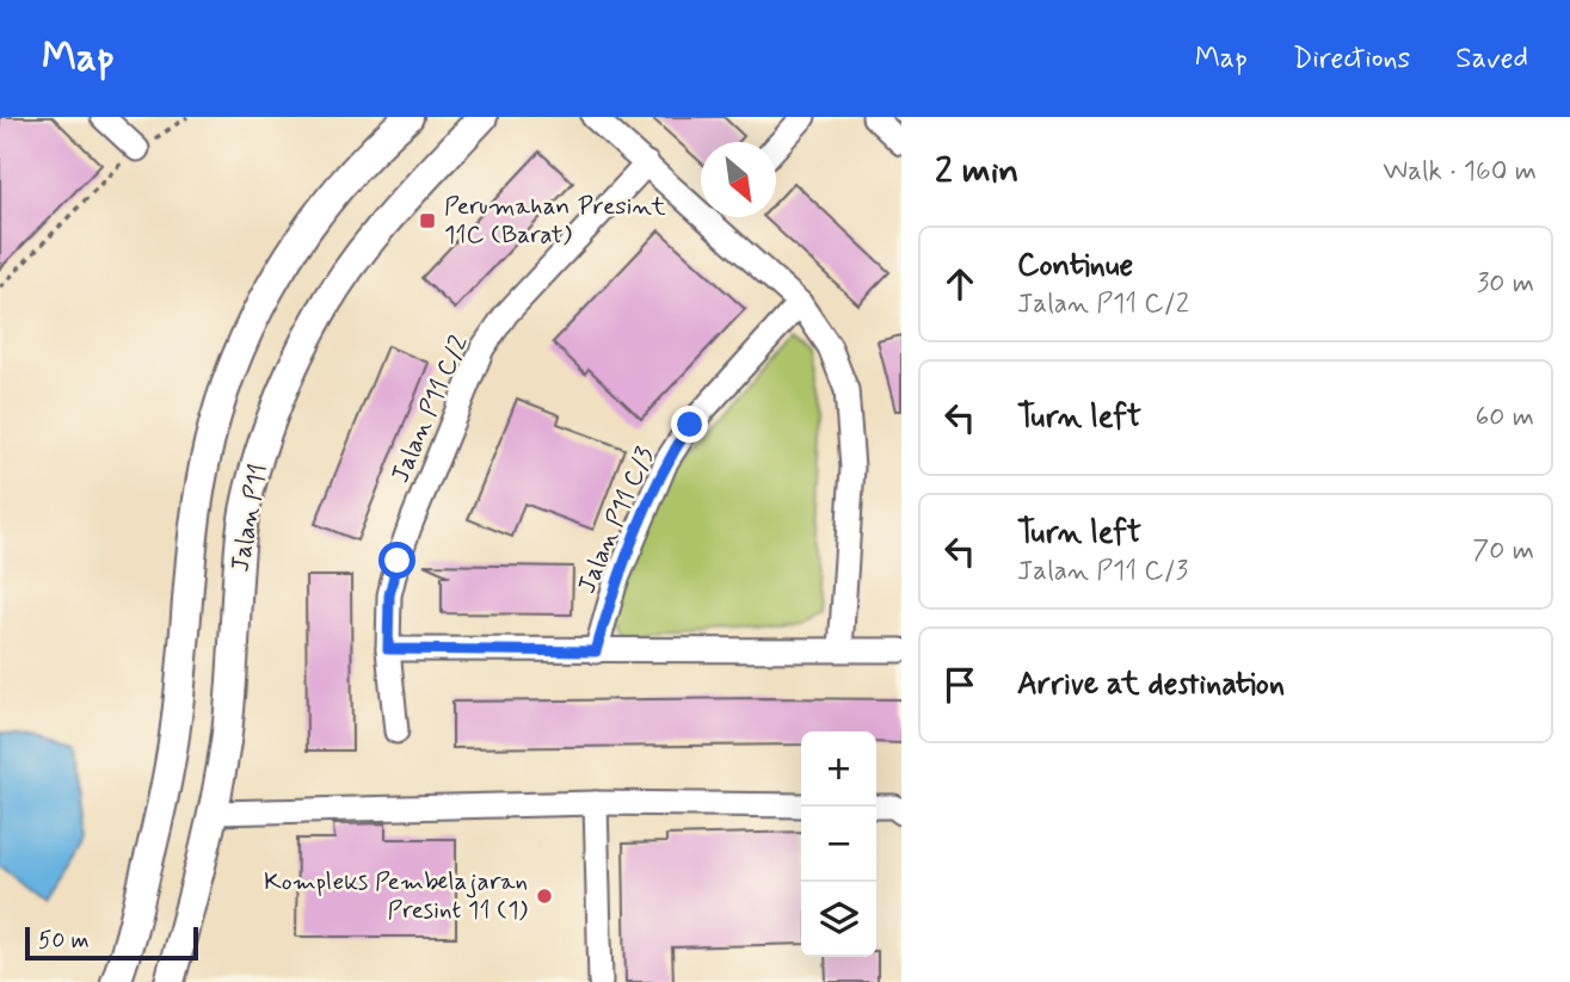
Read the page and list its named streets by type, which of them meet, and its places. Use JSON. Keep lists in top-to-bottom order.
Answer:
{
  "streets": {
    "main road": ["Jalan P11"],
    "street": ["Jalan P11 C/2", "Jalan P11 C/3"]
  },
  "places": {
    "transit": ["Perumahan Presint 11C (Barat)"],
    "other": ["Kompleks Pembelajaran Presint 11 (1)"]
  },
  "scale_bar": "50 m",
  "north": "bottom right",
  "page": {
    "header": "Map",
    "nav": ["Map", "Directions", "Saved"],
    "heading": ["2 min", "Walk · 160 m"],
    "list": [
      ["Continue", "Jalan P11 C/2", "30 m"],
      ["Turn left", "60 m"],
      ["Turn left", "Jalan P11 C/3", "70 m"],
      "Arrive at destination"
    ],
    "map_buttons": ["+", "−"],
    "scale": "50 m"
  }
}
